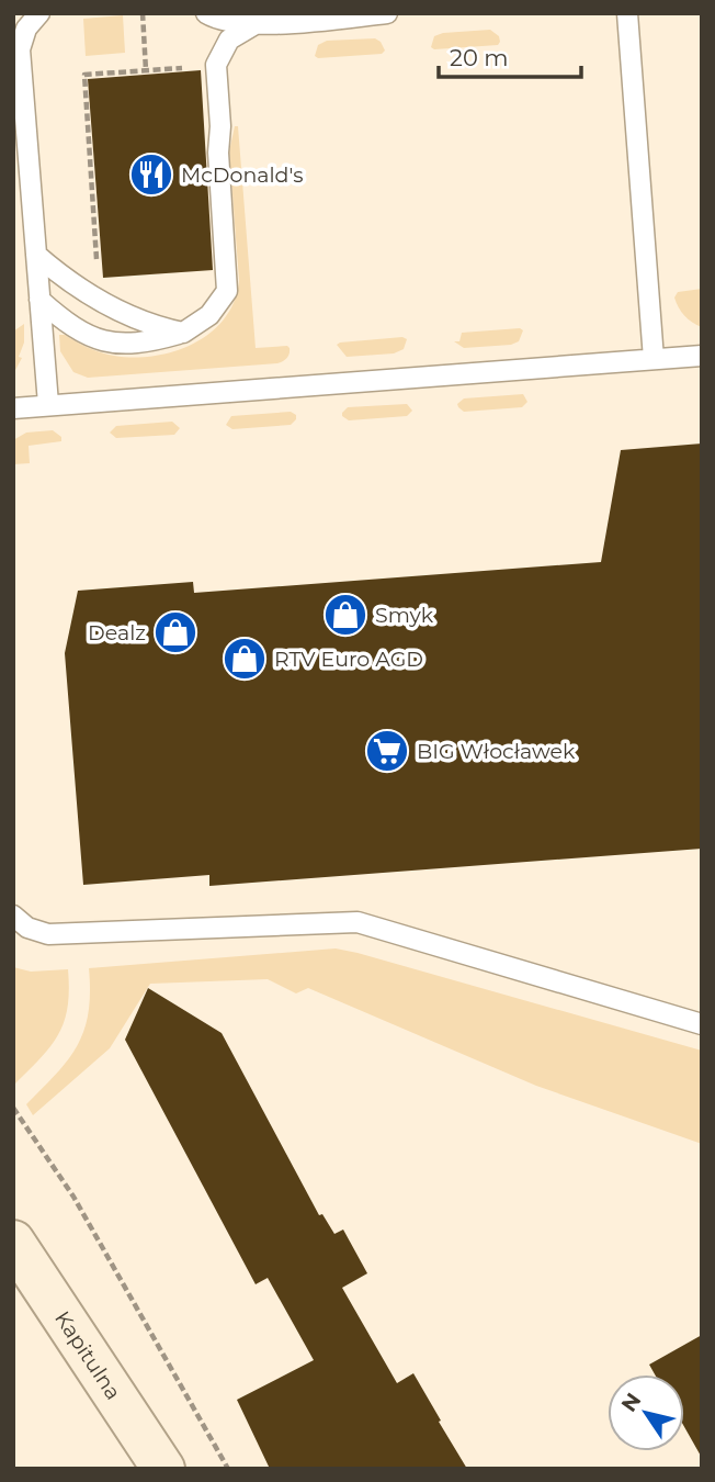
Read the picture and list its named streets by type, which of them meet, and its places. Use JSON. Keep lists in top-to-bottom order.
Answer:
{
  "streets": {
    "street": ["Kapitulna"]
  },
  "places": {
    "restaurant": ["McDonald's"],
    "shop": ["Smyk", "Dealz", "RTV Euro AGD"],
    "supermarket": ["BIG Włocławek"]
  },
  "scale_bar": "20 m",
  "north": "top left"
}
